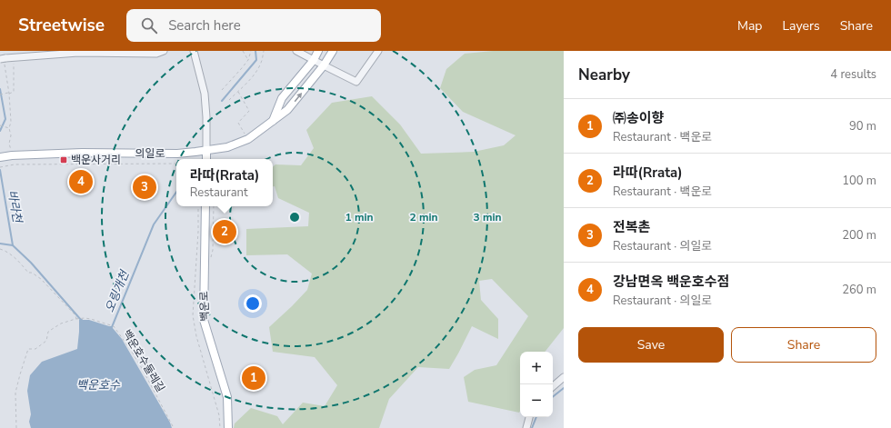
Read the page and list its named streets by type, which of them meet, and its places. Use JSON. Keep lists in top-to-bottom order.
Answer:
{
  "streets": {
    "main road": ["의일로", "백운로"],
    "path": ["백운호수둘레길"]
  },
  "water": ["바라천", "오링개천", "백운호수"],
  "places": {
    "transit": ["백운사거리"]
  },
  "page": {
    "header": "Streetwise",
    "search": "Search here",
    "nav": ["Map", "Layers", "Share"],
    "heading": ["Nearby", "4 results"],
    "list": [
      {
        "mark": "1",
        "name": "㈜송이향",
        "note": "Restaurant · 백운로",
        "value": "90 m"
      },
      {
        "mark": "2",
        "name": "라따(Rrata)",
        "note": "Restaurant · 백운로",
        "value": "100 m"
      },
      {
        "mark": "3",
        "name": "전복촌",
        "note": "Restaurant · 의일로",
        "value": "200 m"
      },
      {
        "mark": "4",
        "name": "강남면옥 백운호수점",
        "note": "Restaurant · 의일로",
        "value": "260 m"
      }
    ],
    "popup": ["라따(Rrata)", "Restaurant"],
    "pins": [
      "4",
      "3",
      "2",
      "1"
    ],
    "buttons": ["Save", "Share"],
    "map_buttons": ["+", "−"]
  },
  "rings": ["1 min", "2 min", "3 min"]
}
